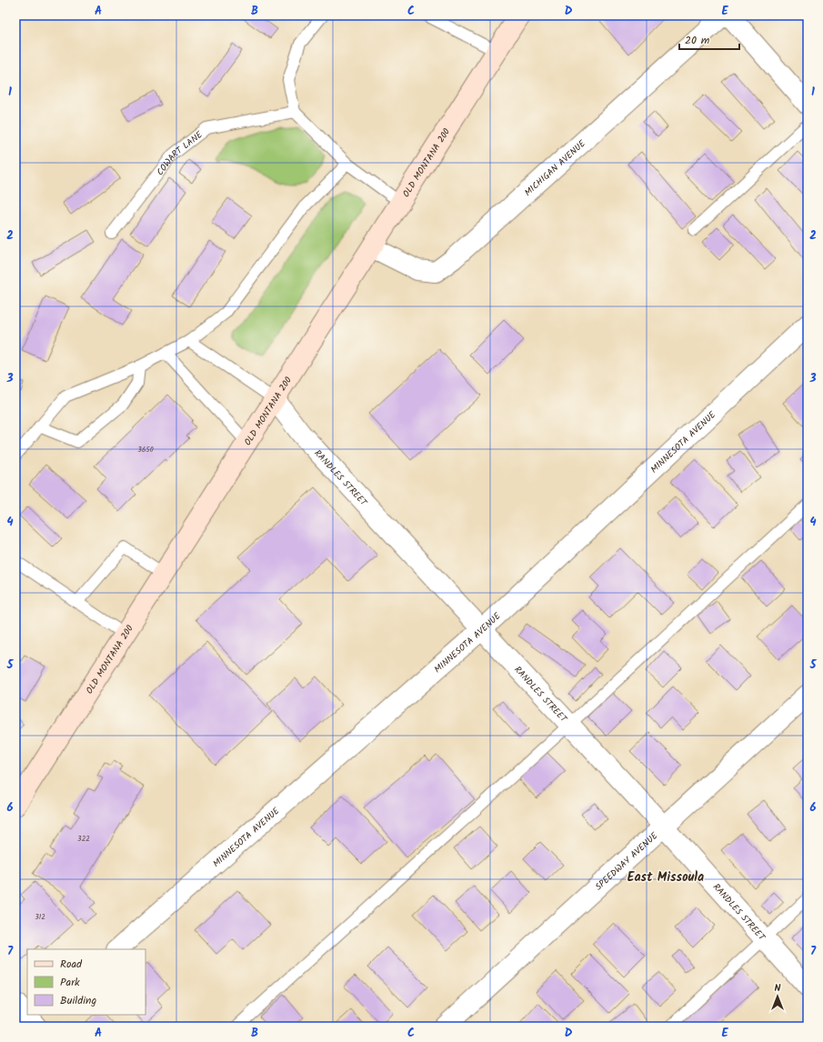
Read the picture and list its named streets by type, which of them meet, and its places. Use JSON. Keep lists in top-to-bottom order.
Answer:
{
  "streets": {
    "main road": ["OLD MONTANA 200"],
    "street": [
      "MICHIGAN AVENUE",
      "MINNESOTA AVENUE",
      "RANDLES STREET",
      "SPEEDWAY AVENUE"
    ],
    "lane": ["COWART LANE"]
  },
  "crossings": [
    ["OLD MONTANA 200", "MICHIGAN AVENUE"],
    ["OLD MONTANA 200", "RANDLES STREET"],
    ["MINNESOTA AVENUE", "RANDLES STREET"],
    ["RANDLES STREET", "SPEEDWAY AVENUE"]
  ],
  "districts": ["East Missoula"],
  "house_numbers": ["3650", "322", "312"],
  "legend": ["Road", "Park", "Building"],
  "scale_bar": "20 m",
  "north": "top",
  "grid": {
    "columns": [
      "A",
      "B",
      "C",
      "D",
      "E"
    ],
    "rows": [
      "1",
      "2",
      "3",
      "4",
      "5",
      "6",
      "7"
    ]
  }
}
